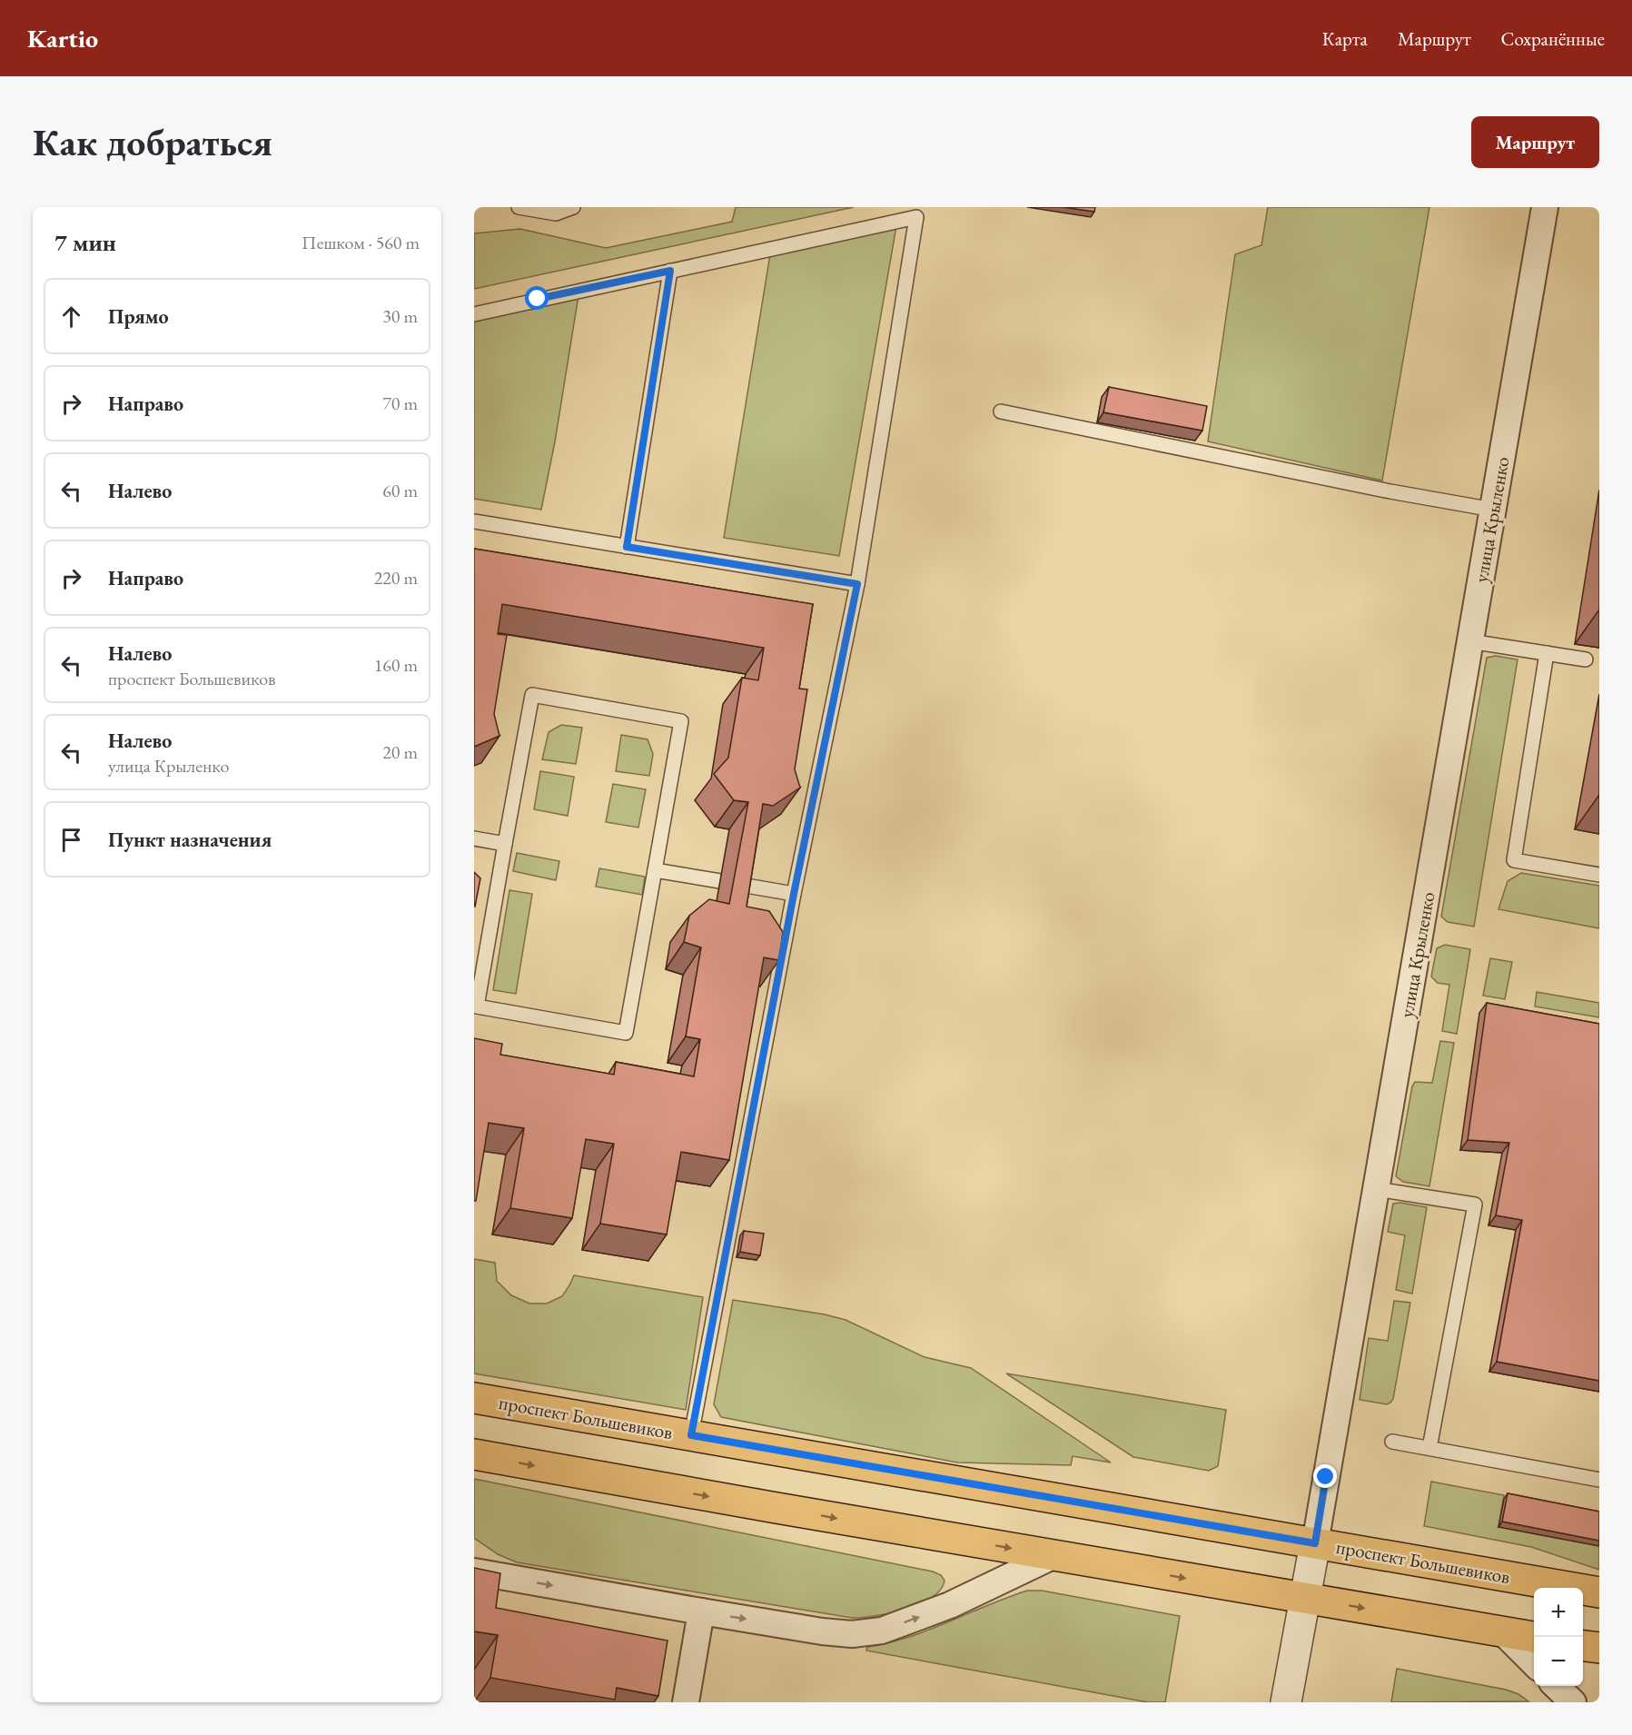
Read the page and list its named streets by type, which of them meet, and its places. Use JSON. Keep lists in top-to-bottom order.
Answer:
{
  "streets": {
    "main road": ["проспект Большевиков"],
    "street": ["улица Крыленко"]
  },
  "crossings": [
    ["улица Крыленко", "проспект Большевиков"]
  ],
  "page": {
    "header": "Kartio",
    "nav": ["Карта", "Маршрут", "Сохранённые"],
    "buttons": "Маршрут",
    "title": "Как добраться",
    "heading": ["7 мин", "Пешком · 560 m"],
    "list": [
      ["Прямо", "30 m"],
      ["Направо", "70 m"],
      ["Налево", "60 m"],
      ["Направо", "220 m"],
      ["Налево", "проспект Большевиков", "160 m"],
      ["Налево", "улица Крыленко", "20 m"],
      "Пункт назначения"
    ],
    "map_buttons": ["+", "−"]
  }
}
